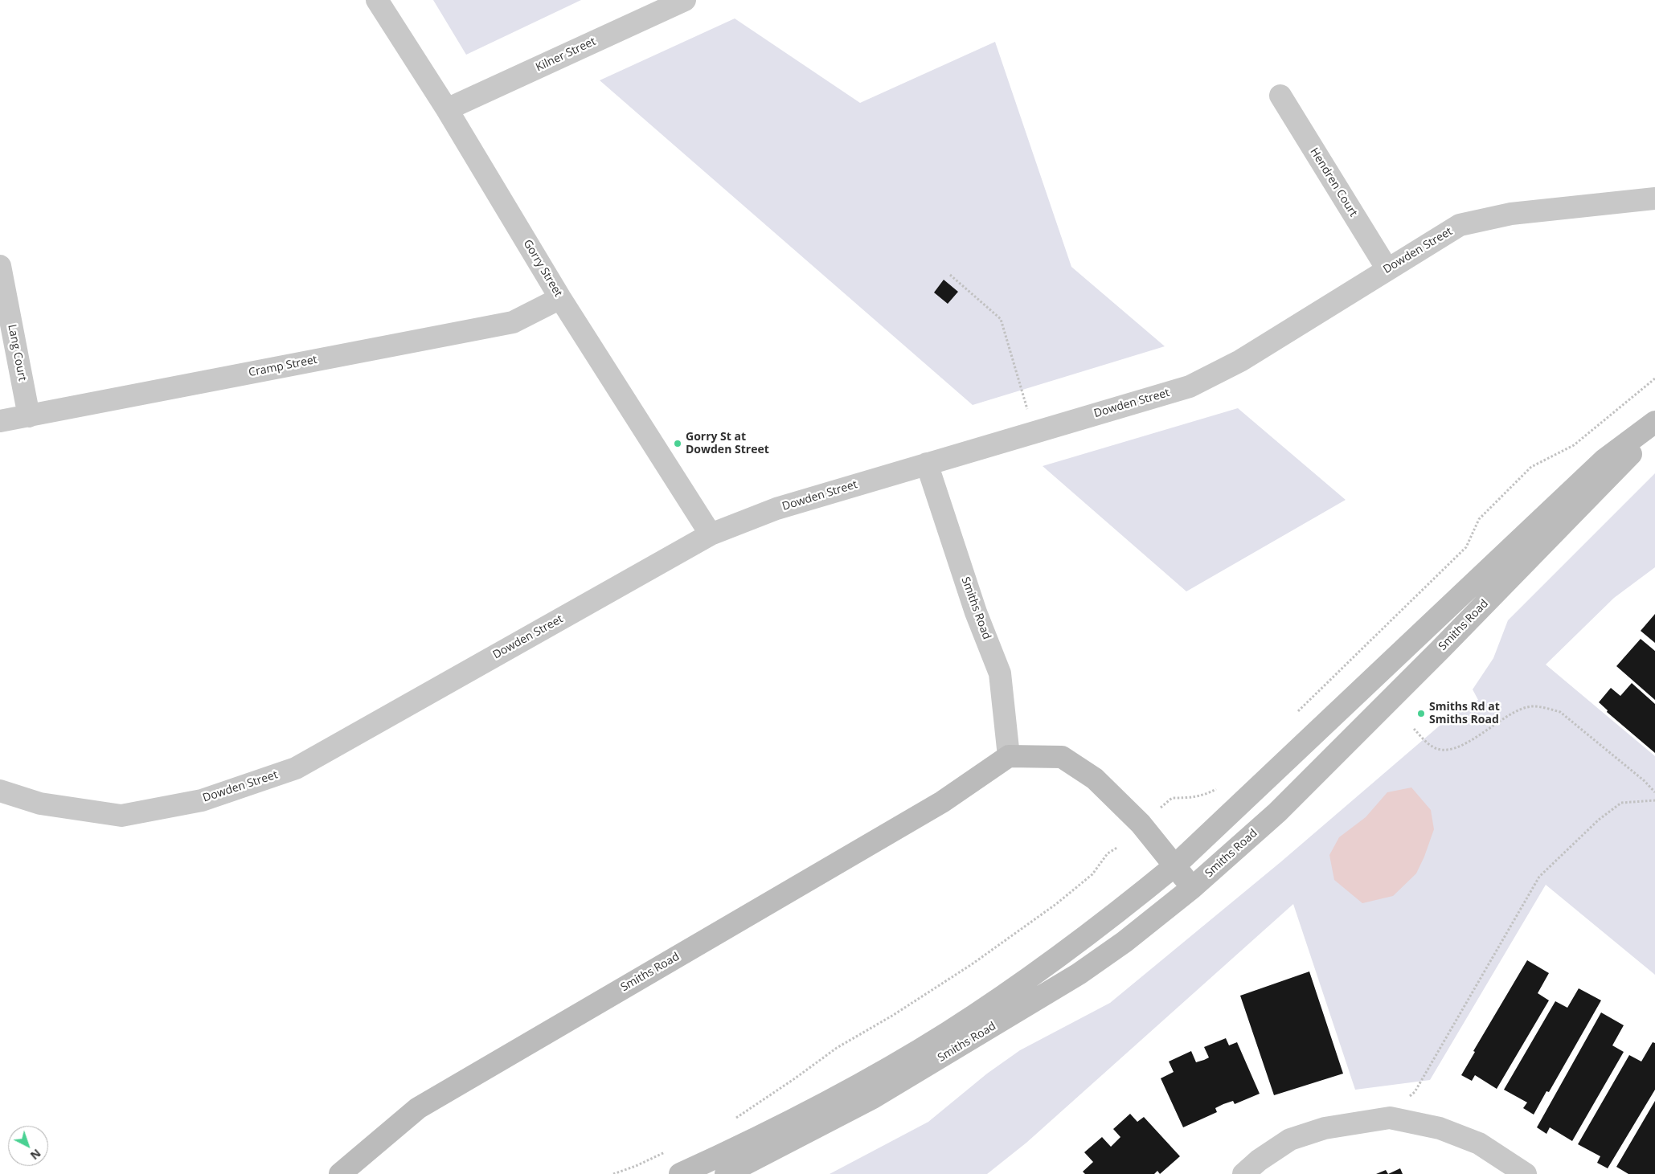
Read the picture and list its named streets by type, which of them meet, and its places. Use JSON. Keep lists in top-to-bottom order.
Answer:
{
  "streets": {
    "street": [
      "Kilner Street",
      "Hendren Court",
      "Dowden Street",
      "Gorry Street",
      "Lang Court",
      "Cramp Street",
      "Smiths Road"
    ]
  },
  "crossings": [
    ["Kilner Street", "Gorry Street"],
    ["Hendren Court", "Dowden Street"],
    ["Dowden Street", "Gorry Street"],
    ["Dowden Street", "Smiths Road"],
    ["Gorry Street", "Cramp Street"],
    ["Lang Court", "Cramp Street"]
  ],
  "places": ["Gorry St at Dowden Street", "Smiths Rd at Smiths Road"],
  "north": "bottom right"
}
